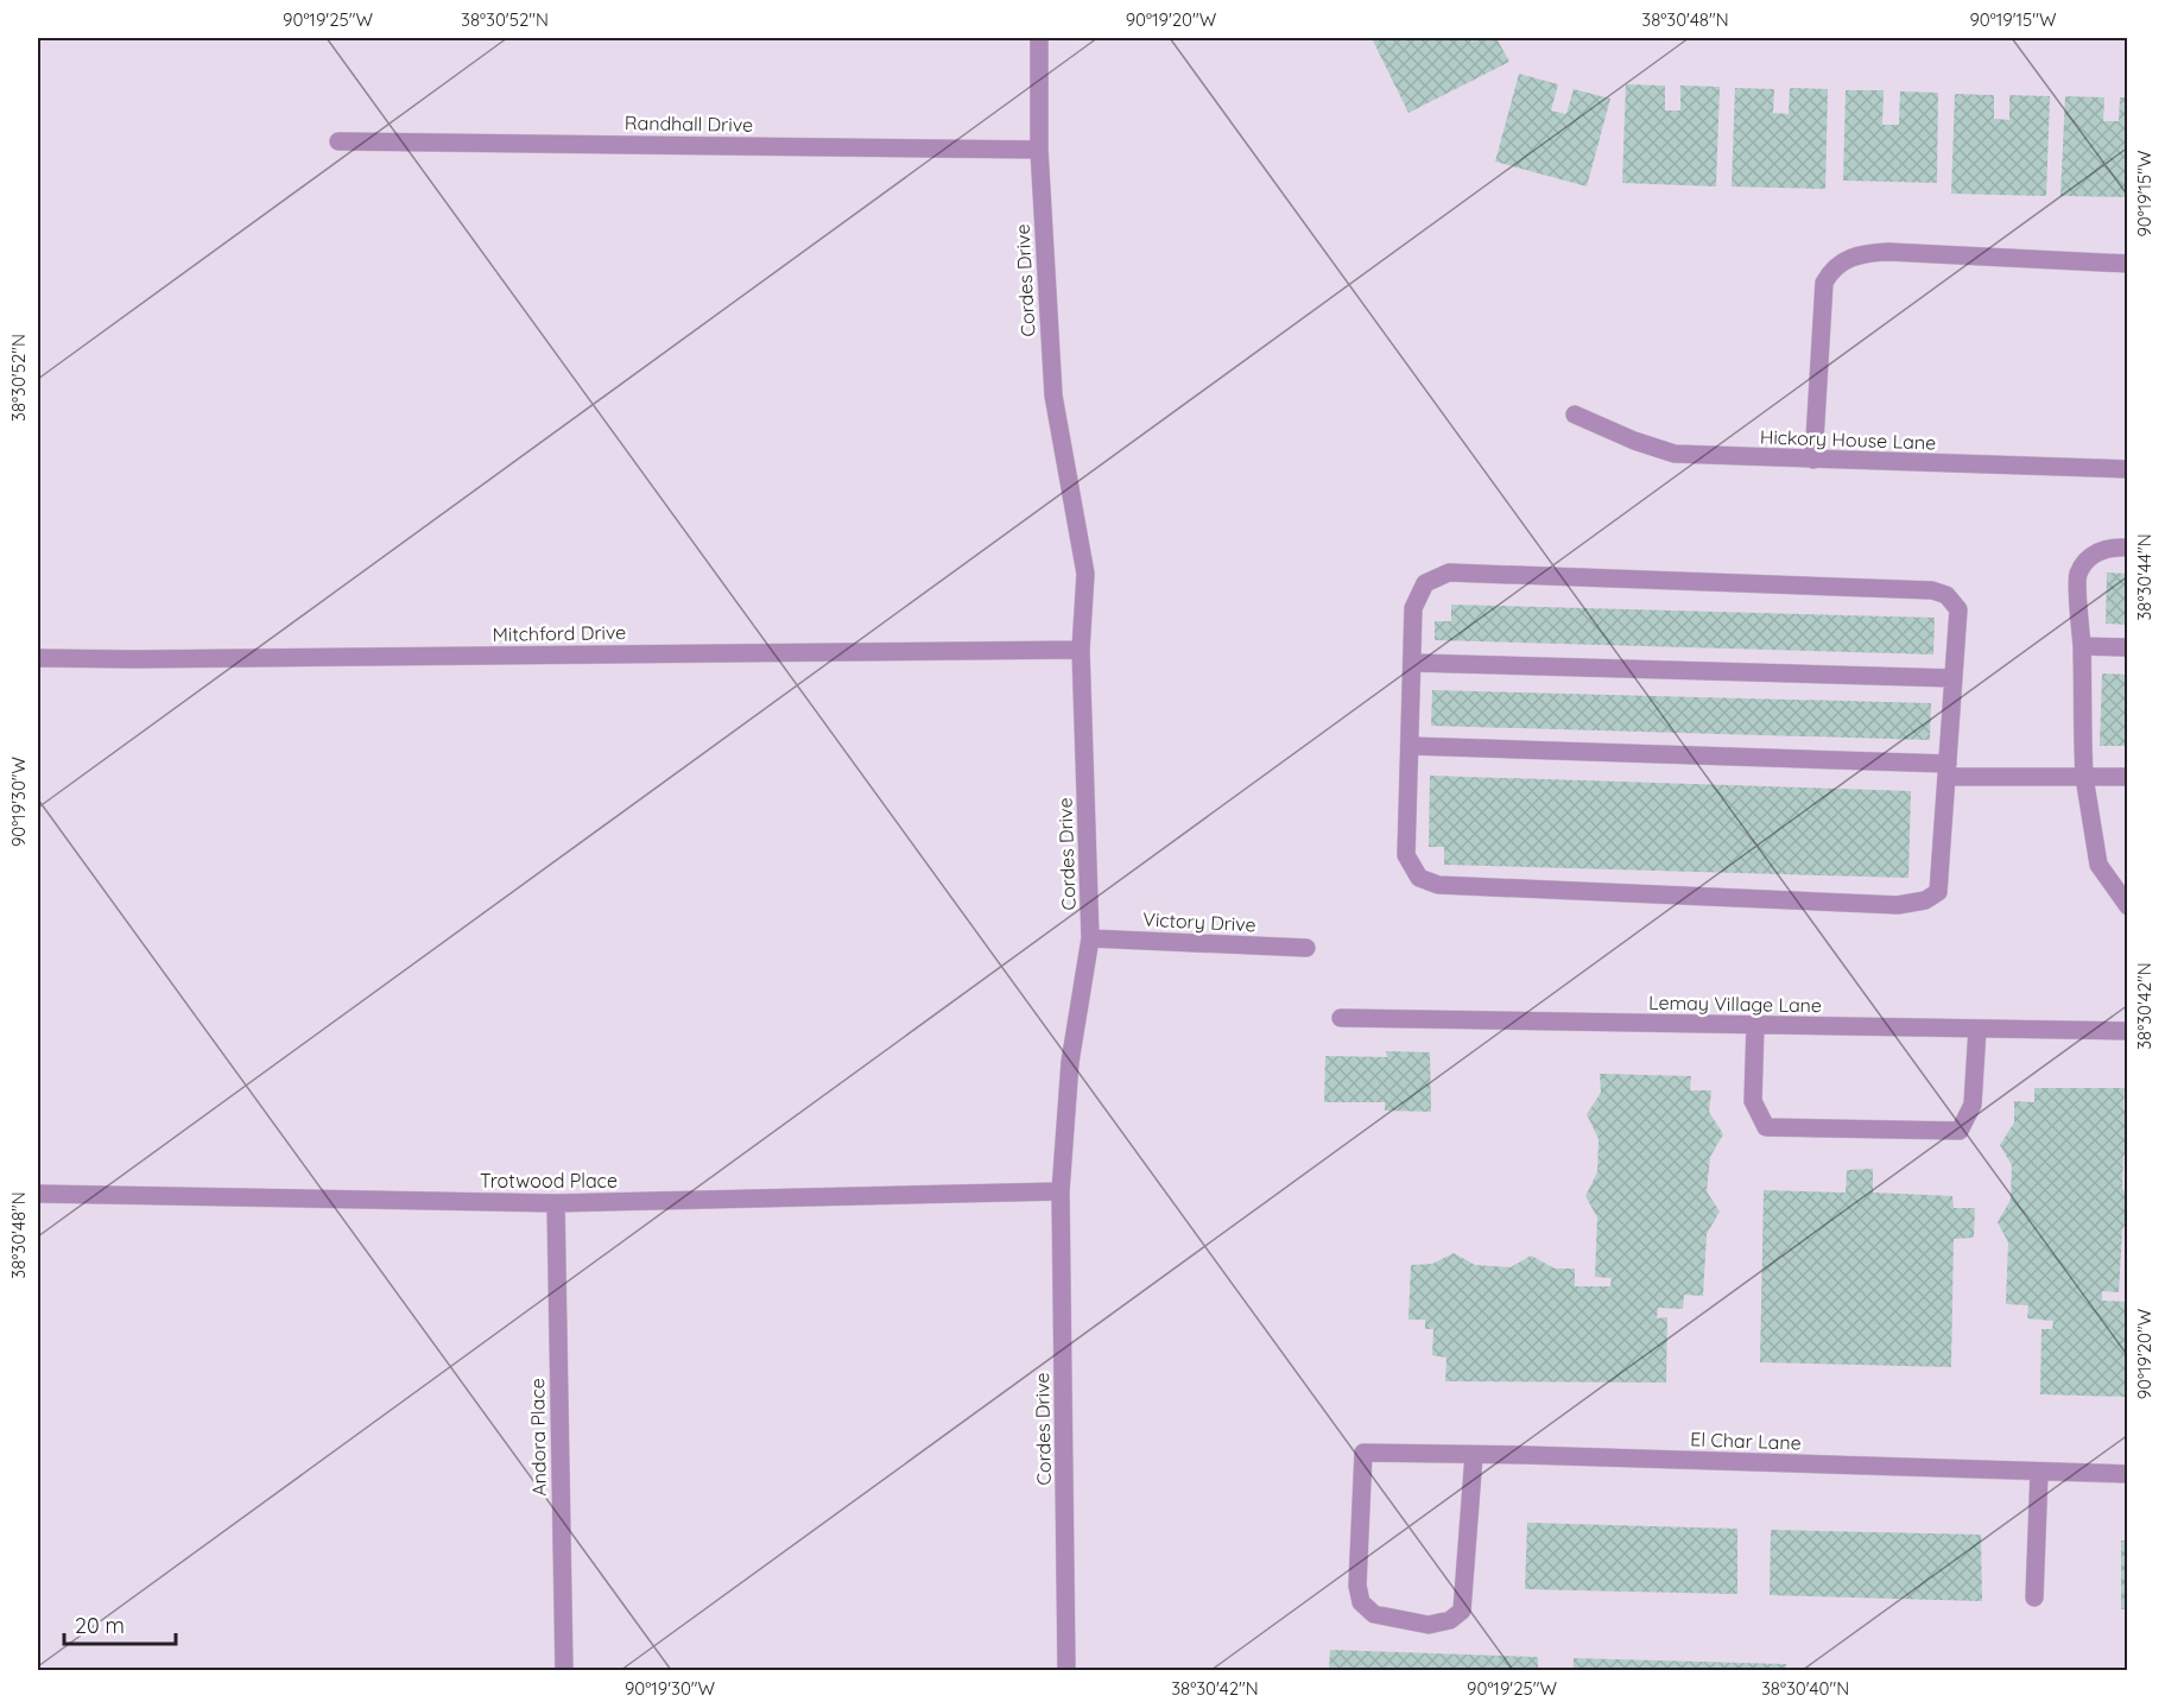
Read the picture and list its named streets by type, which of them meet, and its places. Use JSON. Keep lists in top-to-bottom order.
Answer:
{
  "streets": {
    "street": [
      "Randhall Drive",
      "Cordes Drive",
      "Hickory House Lane",
      "Mitchford Drive",
      "Victory Drive",
      "Lemay Village Lane",
      "Trotwood Place",
      "Andora Place",
      "El Char Lane"
    ]
  },
  "crossings": [
    ["Randhall Drive", "Cordes Drive"],
    ["Cordes Drive", "Mitchford Drive"],
    ["Cordes Drive", "Victory Drive"],
    ["Cordes Drive", "Trotwood Place"],
    ["Trotwood Place", "Andora Place"]
  ],
  "scale_bar": "20 m",
  "coordinates": [
    "90°19'25\"W",
    "38°30'52\"N",
    "90°19'20\"W",
    "38°30'48\"N",
    "90°19'15\"W",
    "38°30'44\"N",
    "90°19'30\"W",
    "38°30'42\"N",
    "38°30'40\"N"
  ]
}
